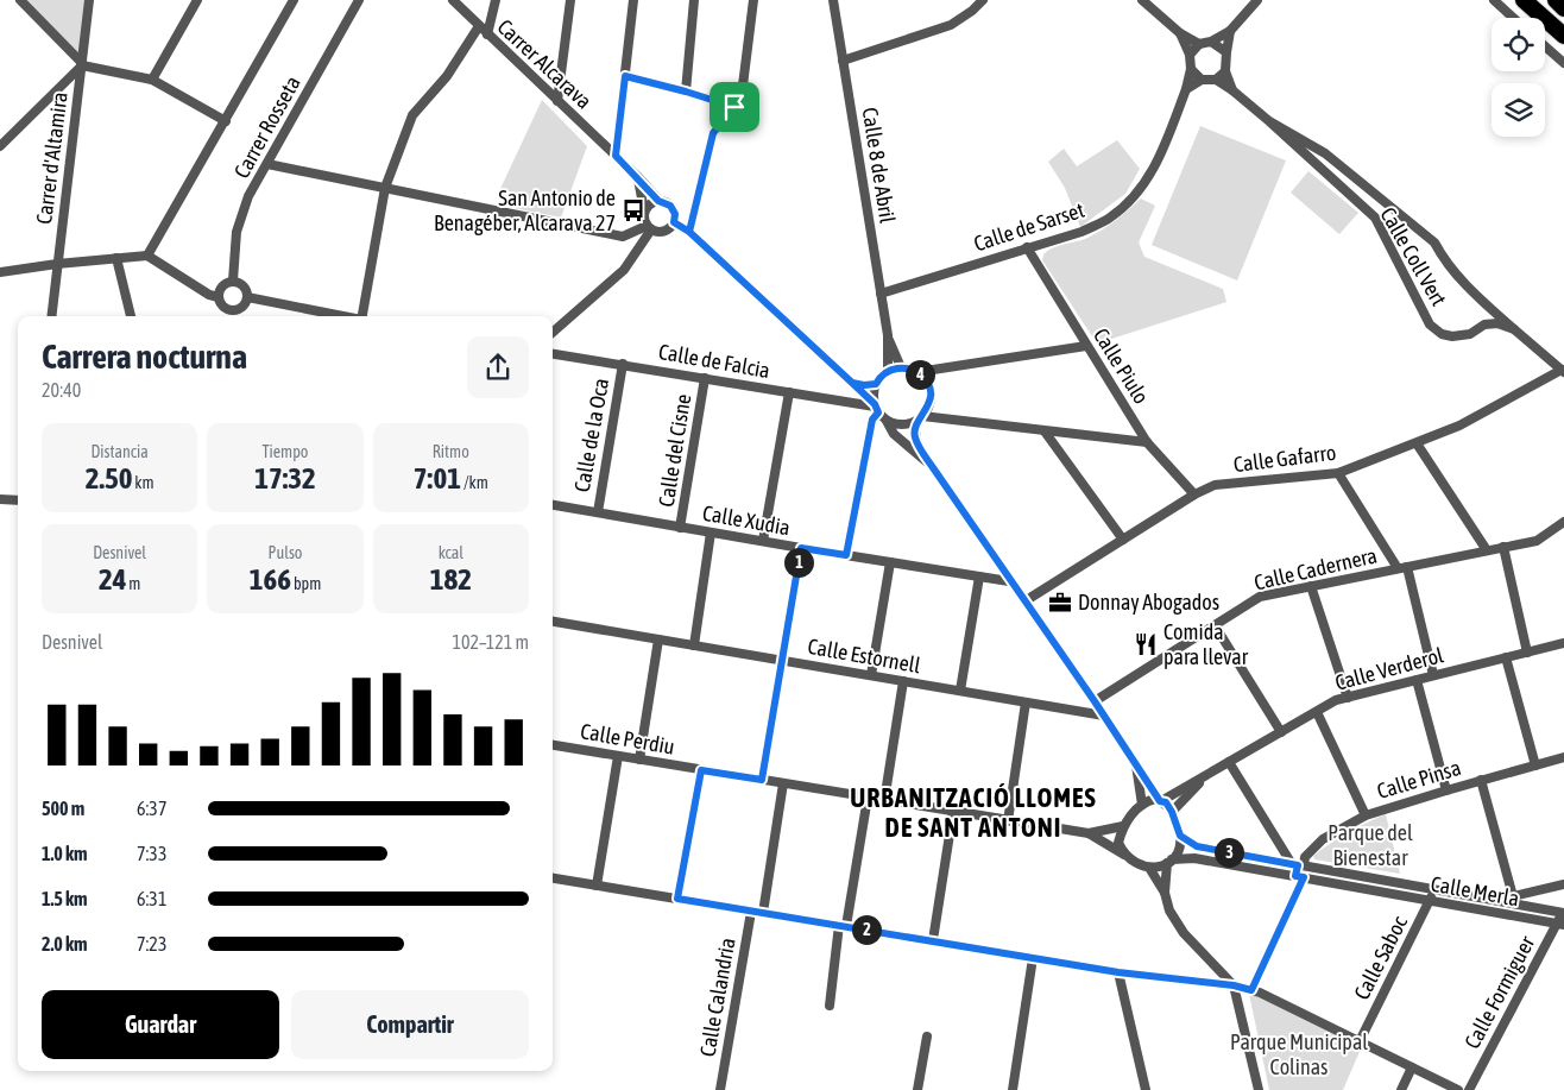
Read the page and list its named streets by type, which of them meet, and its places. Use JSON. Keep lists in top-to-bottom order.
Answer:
{
  "streets": {
    "street": [
      "Carrer Alcarava",
      "Carrer Rosseta",
      "Carrer d'Altamira",
      "Calle 8 de Abril",
      "Calle de Sarset",
      "Calle Coll Vert",
      "Calle de Falcia",
      "Calle Piulo",
      "Calle de la Oca",
      "Calle del Cisne",
      "Calle Gafarro",
      "Calle Xudia",
      "Calle Cadernera",
      "Calle Estornell",
      "Calle Verderol",
      "Calle Perdiu",
      "Calle Pinsa",
      "Calle Merla",
      "Calle Saboc",
      "Calle Formiguer",
      "Calle Calandria"
    ]
  },
  "crossings": [
    ["Calle 8 de Abril", "Calle de Sarset"],
    ["Calle 8 de Abril", "Calle de Falcia"],
    ["Calle de Sarset", "Calle Coll Vert"],
    ["Calle de Sarset", "Calle Piulo"],
    ["Calle Coll Vert", "Calle Gafarro"],
    ["Calle de Falcia", "Calle de la Oca"],
    ["Calle de Falcia", "Calle del Cisne"],
    ["Calle Piulo", "Calle Gafarro"],
    ["Calle de la Oca", "Calle Xudia"],
    ["Calle del Cisne", "Calle Xudia"],
    ["Calle Verderol", "Calle Perdiu"],
    ["Calle Verderol", "Calle Merla"],
    ["Calle Perdiu", "Calle Merla"],
    ["Calle Pinsa", "Calle Merla"],
    ["Calle Merla", "Calle Saboc"],
    ["Calle Merla", "Calle Formiguer"]
  ],
  "districts": ["URBANITZACIÓ LLOMES DE SANT ANTONI"],
  "parks": ["Parque del Bienestar", "Parque Municipal Colinas"],
  "places": {
    "bus stop": ["San Antonio de Benagéber, Alcarava 27"],
    "office": ["Donnay Abogados"],
    "restaurant": ["Comida para llevar"]
  },
  "page": {
    "heading": ["Carrera nocturna", "20:40"],
    "pins": [
      "4",
      "1",
      "3",
      "2"
    ],
    "stats": [
      ["Distancia", "2.50 km"],
      ["Tiempo", "17:32"],
      ["Ritmo", "7:01 /km"],
      ["Desnivel", "24 m"],
      ["Pulso", "166 bpm"],
      ["kcal", "182"]
    ],
    "chart": ["Desnivel", "102–121 m"],
    "list": [
      {
        "name": "500 m",
        "note": "6:37"
      },
      {
        "name": "1.0 km",
        "note": "7:33"
      },
      {
        "name": "1.5 km",
        "note": "6:31"
      },
      {
        "name": "2.0 km",
        "note": "7:23"
      }
    ],
    "buttons": ["Guardar", "Compartir"]
  }
}
